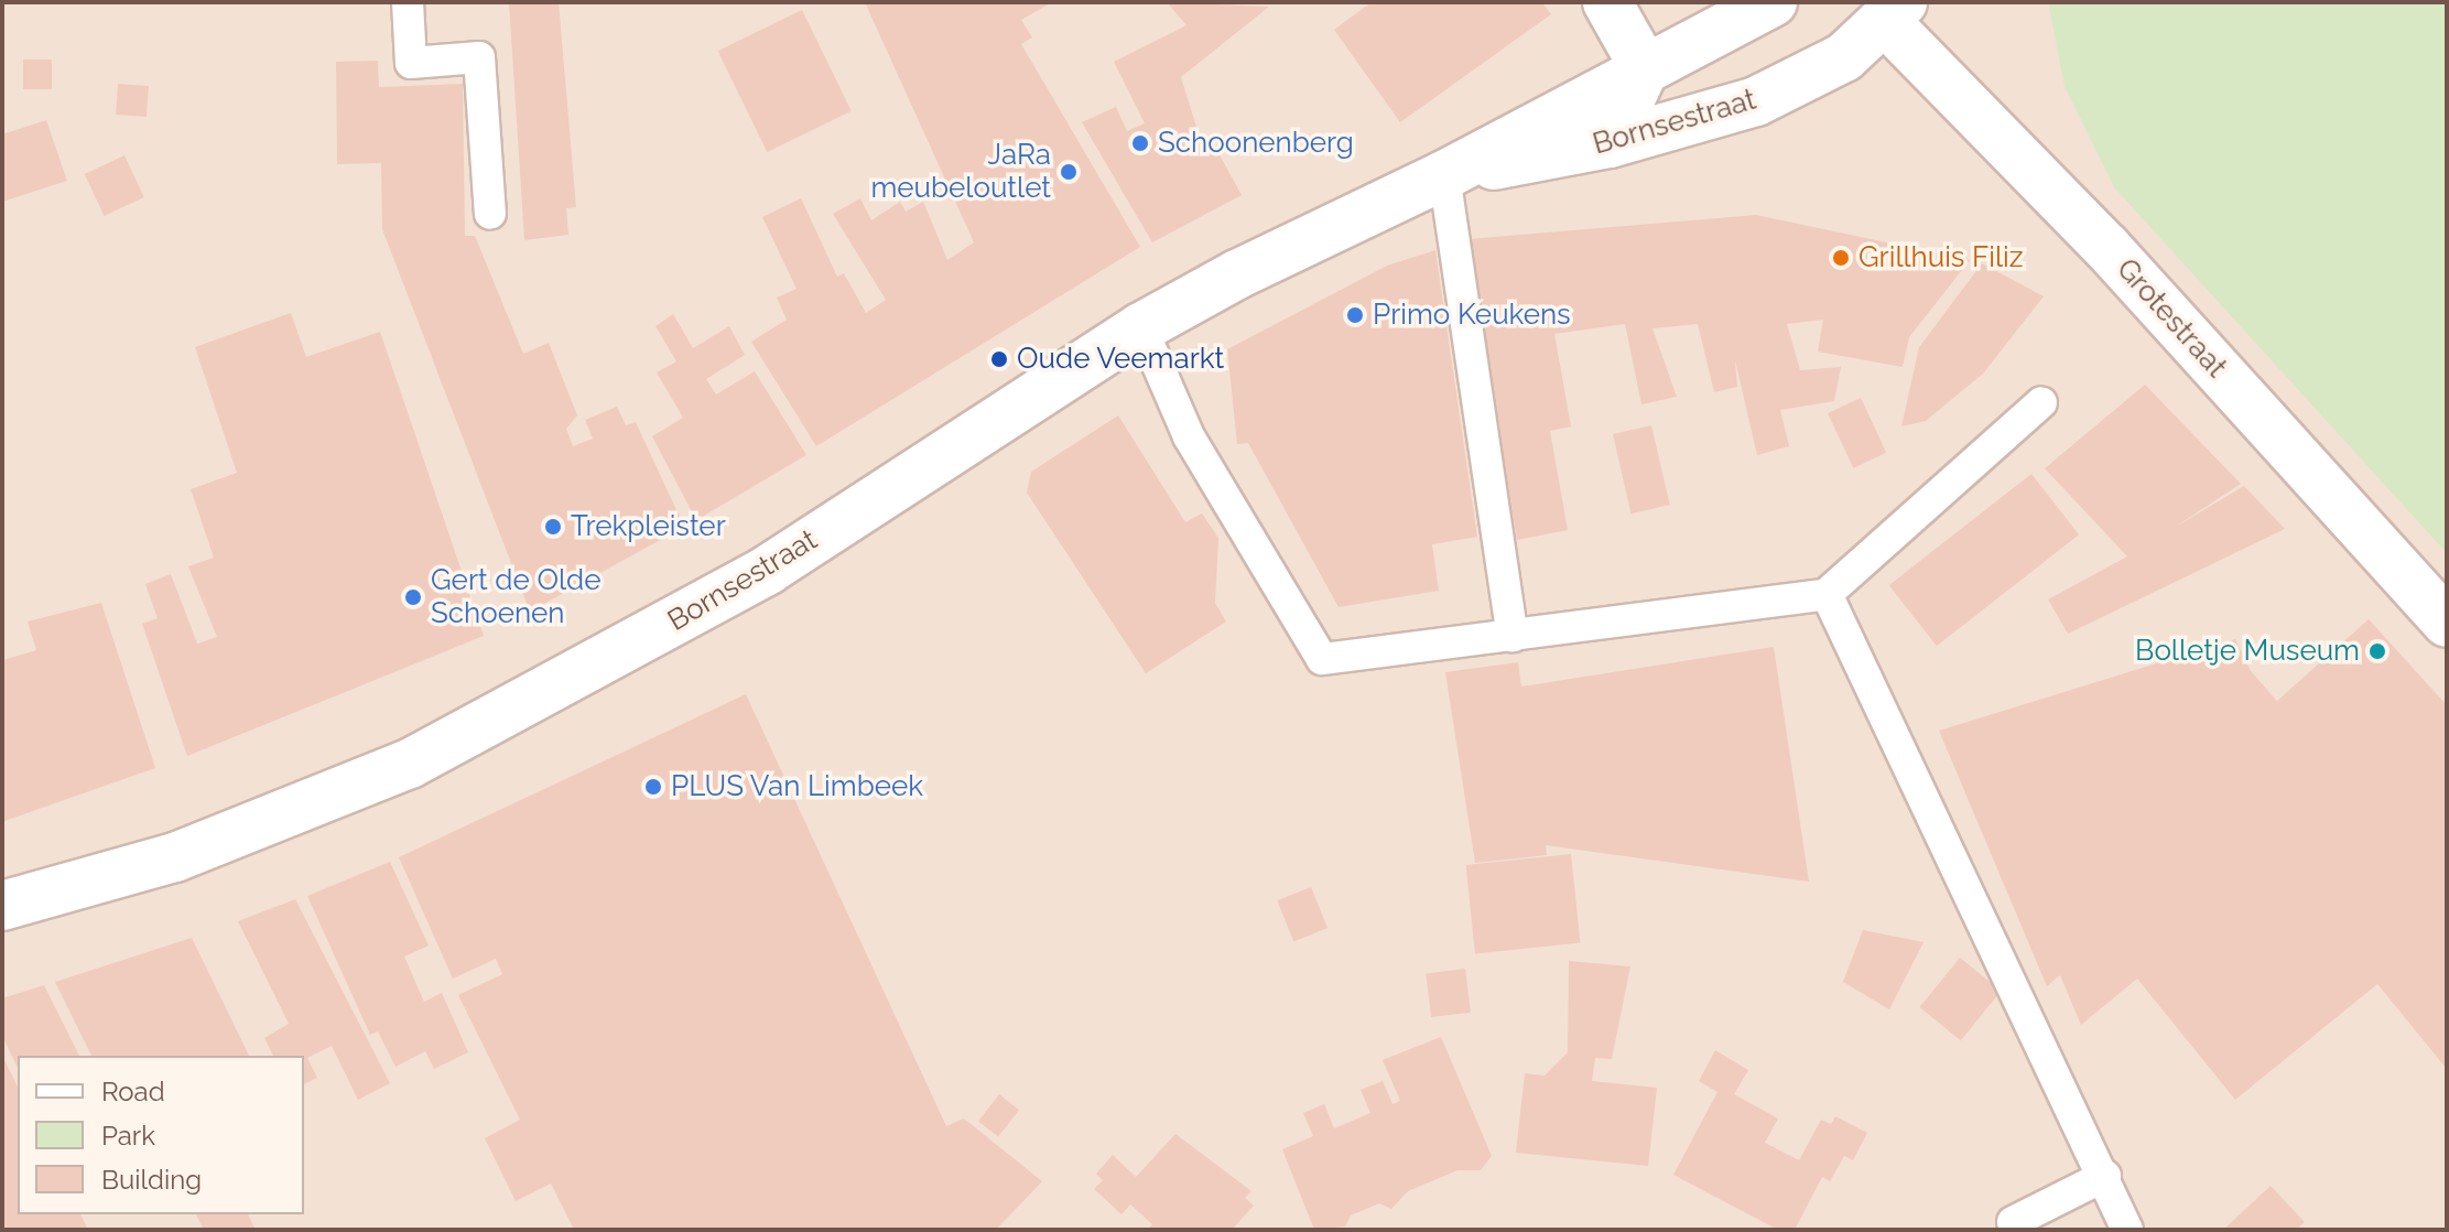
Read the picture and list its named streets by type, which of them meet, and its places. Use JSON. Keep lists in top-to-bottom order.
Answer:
{
  "streets": {
    "street": ["Bornsestraat", "Grotestraat"]
  },
  "crossings": [
    ["Bornsestraat", "Grotestraat"]
  ],
  "places": [
    "Schoonenberg",
    "JaRa meubeloutlet",
    "Grillhuis Filiz",
    "Primo Keukens",
    "Oude Veemarkt",
    "Trekpleister",
    "Gert de Olde Schoenen",
    "Bolletje Museum",
    "PLUS Van Limbeek"
  ],
  "legend": ["Road", "Park", "Building"]
}
